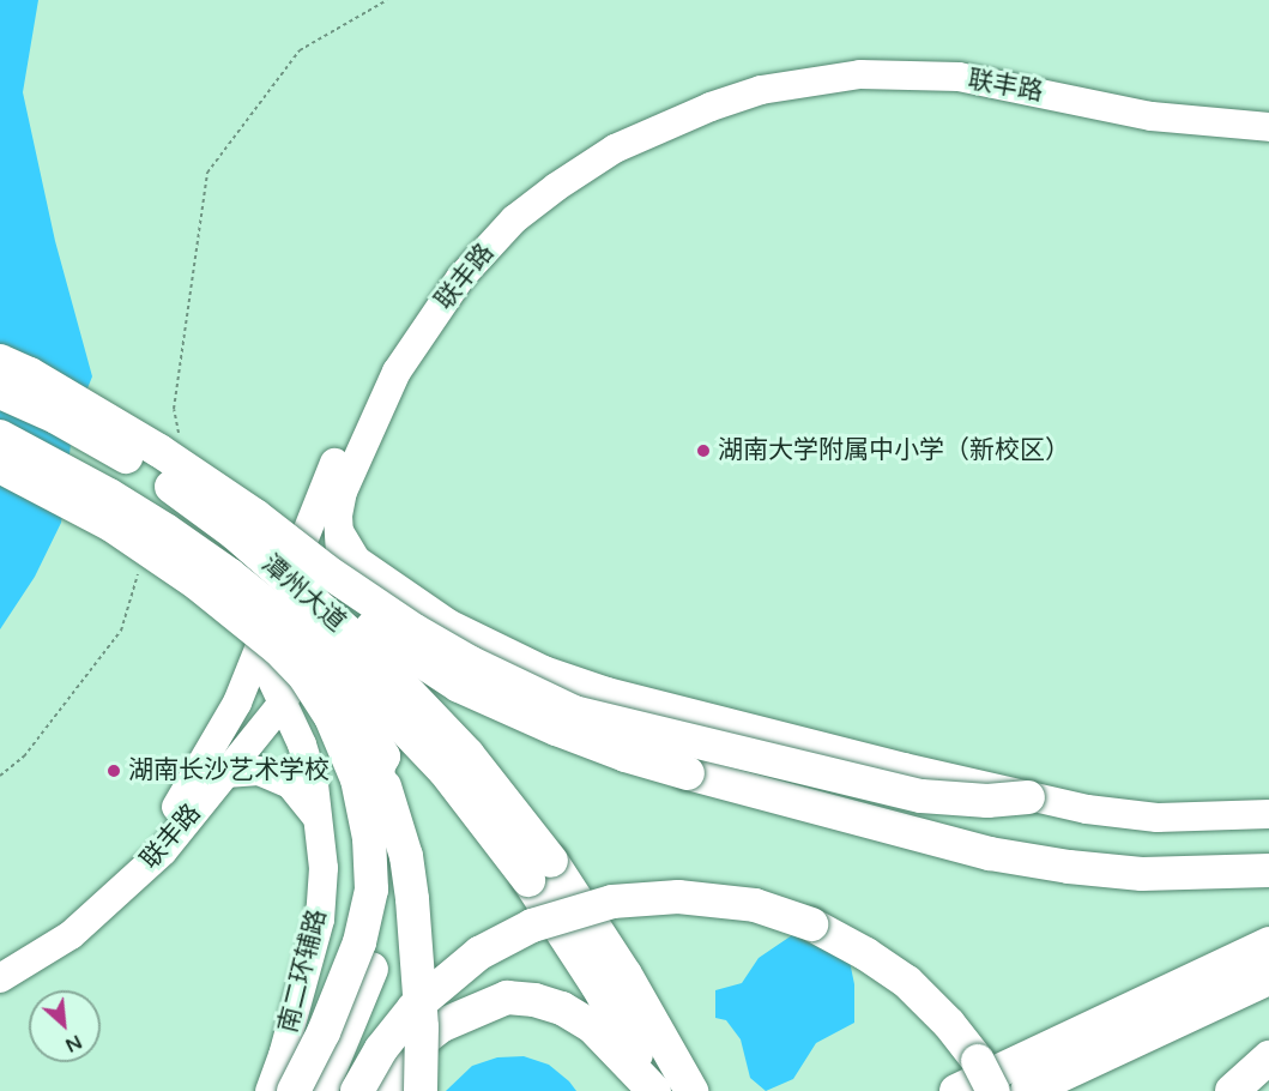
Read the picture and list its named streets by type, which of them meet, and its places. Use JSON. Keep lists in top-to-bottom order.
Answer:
{
  "streets": {
    "highway": ["潭州大道"],
    "main road": ["联丰路", "南二环辅路"]
  },
  "crossings": [
    ["联丰路", "南二环辅路"]
  ],
  "places": ["湖南大学附属中小学（新校区）", "湖南长沙艺术学校"],
  "north": "bottom right"
}
